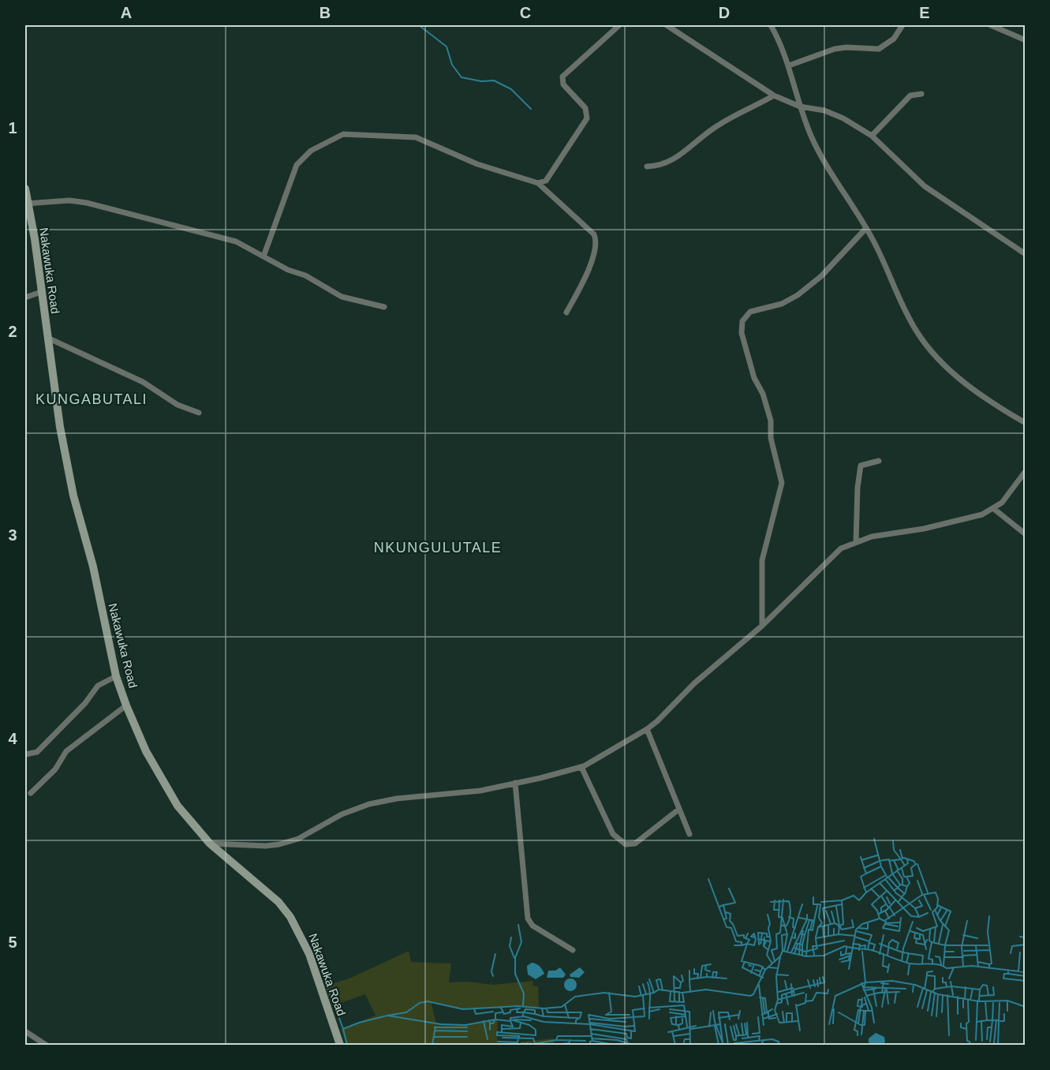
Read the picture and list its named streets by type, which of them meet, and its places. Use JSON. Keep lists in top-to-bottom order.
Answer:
{
  "streets": {
    "main road": ["Nakawuka Road"]
  },
  "districts": ["KUNGABUTALI", "NKUNGULUTALE"],
  "grid": {
    "columns": [
      "A",
      "B",
      "C",
      "D",
      "E"
    ],
    "rows": [
      "1",
      "2",
      "3",
      "4",
      "5"
    ]
  }
}
